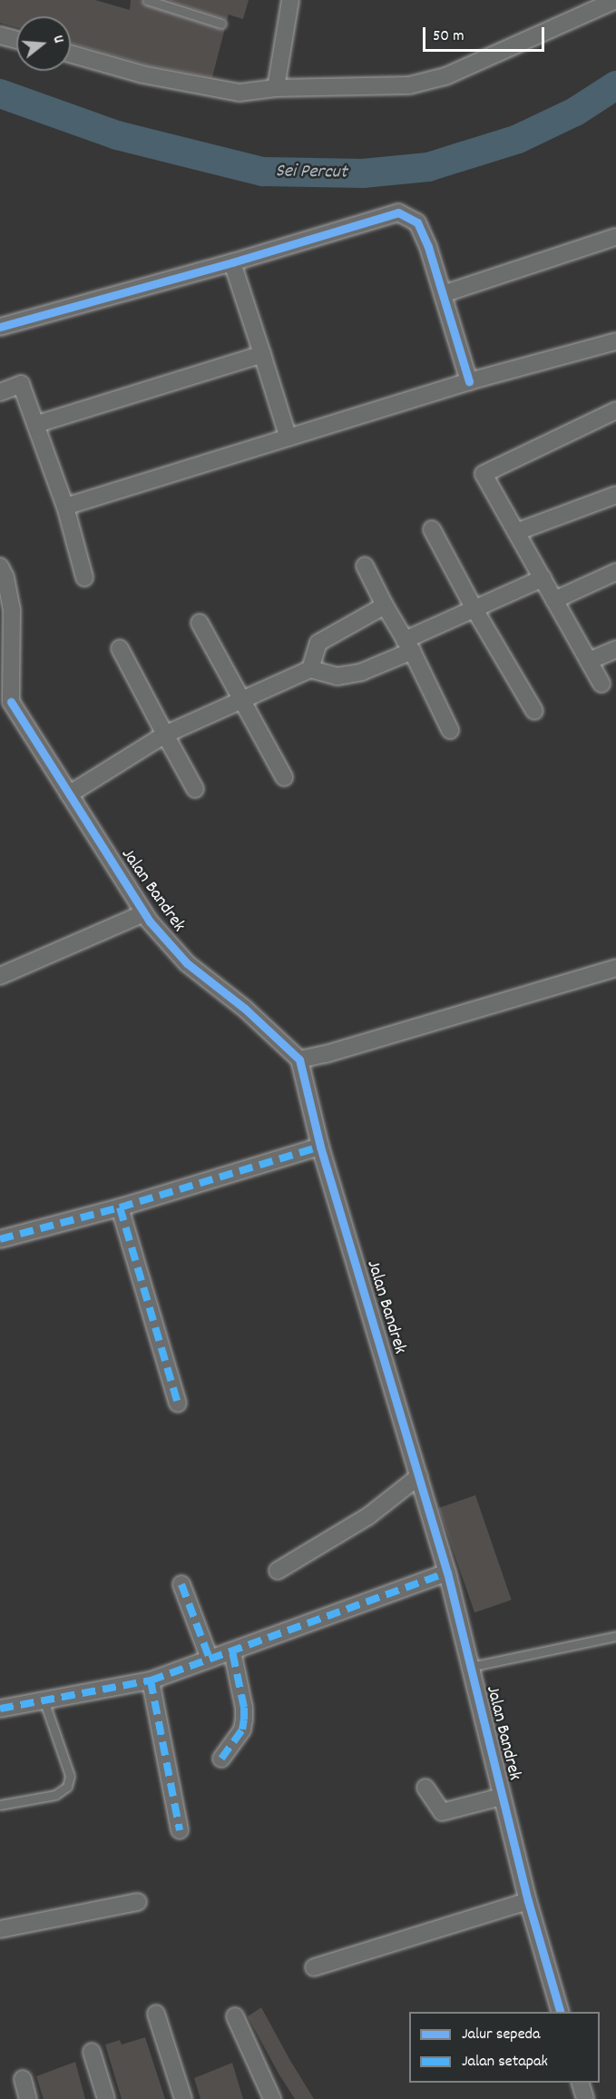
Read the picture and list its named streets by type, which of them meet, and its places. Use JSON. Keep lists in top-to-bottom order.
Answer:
{
  "streets": {
    "street": ["Jalan Bandrek"]
  },
  "water": ["Sei Percut"],
  "legend": ["Jalur sepeda", "Jalan setapak"],
  "scale_bar": "50 m",
  "north": "right"
}
